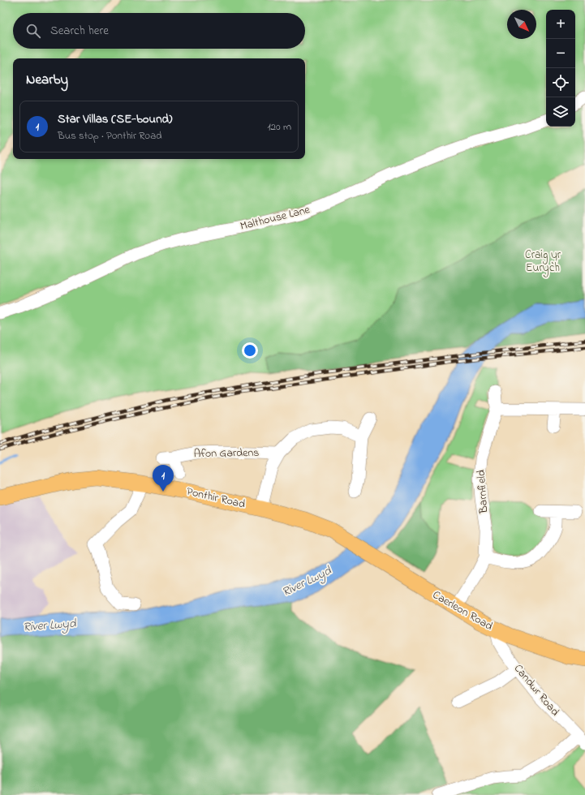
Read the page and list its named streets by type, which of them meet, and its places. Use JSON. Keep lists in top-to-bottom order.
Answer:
{
  "streets": {
    "main road": ["Ponthir Road", "Caerleon Road"],
    "street": [
      "Malthouse Lane",
      "Afon Gardens",
      "Barnfield",
      "Candwr Road"
    ]
  },
  "crossings": [
    ["Afon Gardens", "Ponthir Road"],
    ["Barnfield", "Caerleon Road"],
    ["Ponthir Road", "Caerleon Road"],
    ["Caerleon Road", "Candwr Road"]
  ],
  "water": ["River Lwyd"],
  "parks": ["Craig yr Eurych"],
  "north": "bottom right",
  "page": {
    "map_buttons": ["+", "−"],
    "search": "Search here",
    "heading": "Nearby",
    "list": [
      {
        "mark": "1",
        "name": "Star Villas (SE-bound)",
        "note": "Bus stop · Ponthir Road",
        "value": "120 m"
      }
    ],
    "pins": "1"
  }
}
